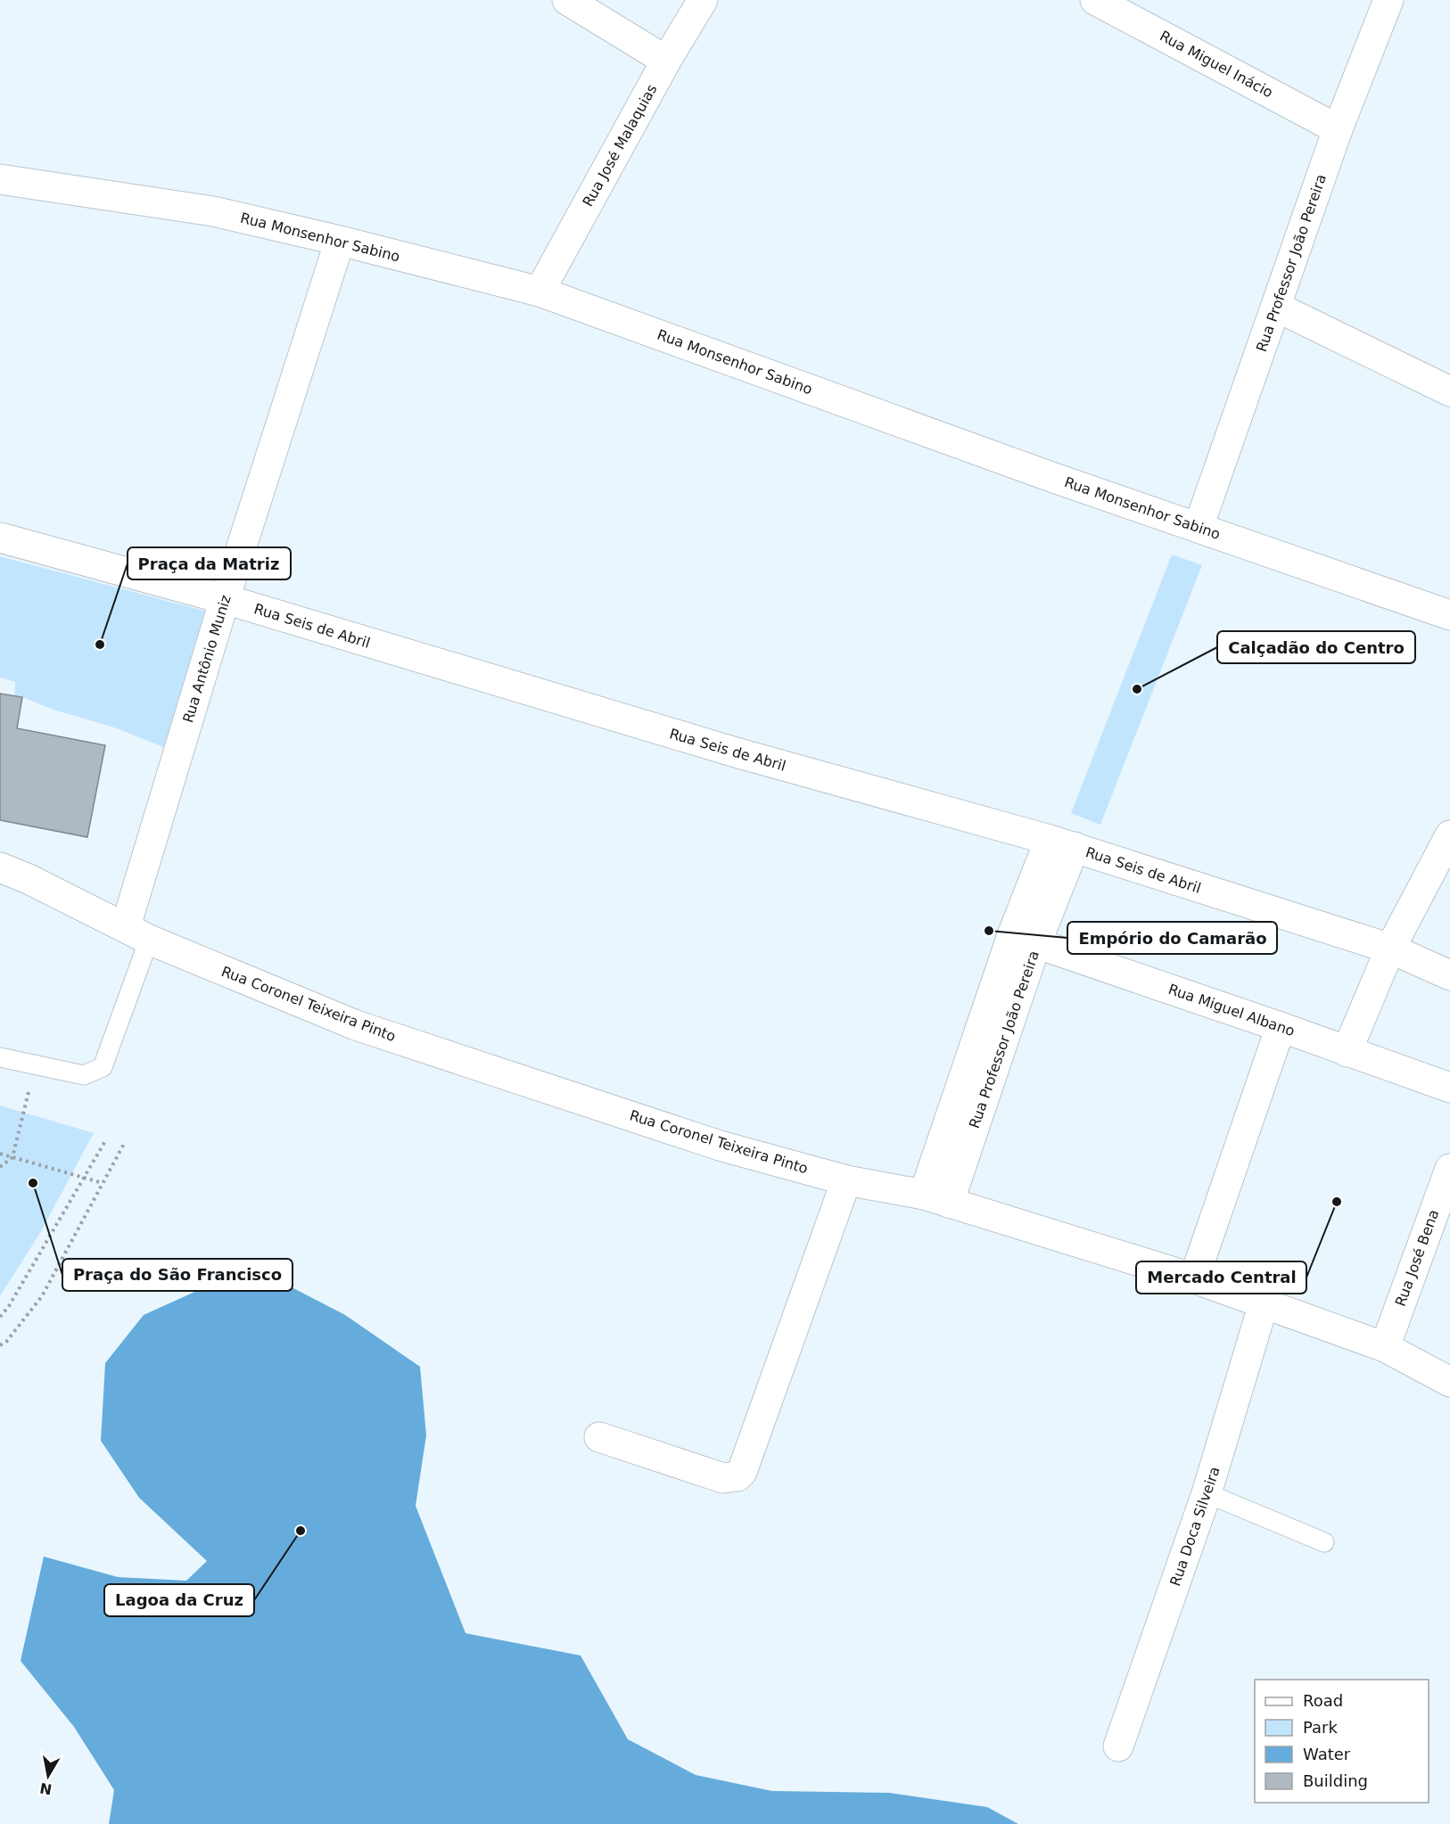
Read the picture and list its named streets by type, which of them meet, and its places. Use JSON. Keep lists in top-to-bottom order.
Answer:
{
  "streets": {
    "street": [
      "Rua Miguel Inácio",
      "Rua José Malaquias",
      "Rua Monsenhor Sabino",
      "Rua Professor João Pereira",
      "Rua Seis de Abril",
      "Rua Antônio Muniz",
      "Rua Coronel Teixeira Pinto",
      "Rua Miguel Albano",
      "Rua José Bena",
      "Rua Doca Silveira"
    ]
  },
  "crossings": [
    ["Rua Miguel Inácio", "Rua Professor João Pereira"],
    ["Rua José Malaquias", "Rua Monsenhor Sabino"],
    ["Rua Monsenhor Sabino", "Rua Professor João Pereira"],
    ["Rua Monsenhor Sabino", "Rua Antônio Muniz"],
    ["Rua Professor João Pereira", "Rua Seis de Abril"],
    ["Rua Professor João Pereira", "Rua Coronel Teixeira Pinto"],
    ["Rua Professor João Pereira", "Rua Miguel Albano"],
    ["Rua Seis de Abril", "Rua Antônio Muniz"],
    ["Rua Antônio Muniz", "Rua Coronel Teixeira Pinto"],
    ["Rua Coronel Teixeira Pinto", "Rua José Bena"],
    ["Rua Coronel Teixeira Pinto", "Rua Doca Silveira"]
  ],
  "places": [
    "Praça da Matriz",
    "Calçadão do Centro",
    "Empório do Camarão",
    "Praça do São Francisco",
    "Mercado Central",
    "Lagoa da Cruz"
  ],
  "legend": [
    "Road",
    "Park",
    "Water",
    "Building"
  ],
  "north": "bottom"
}
